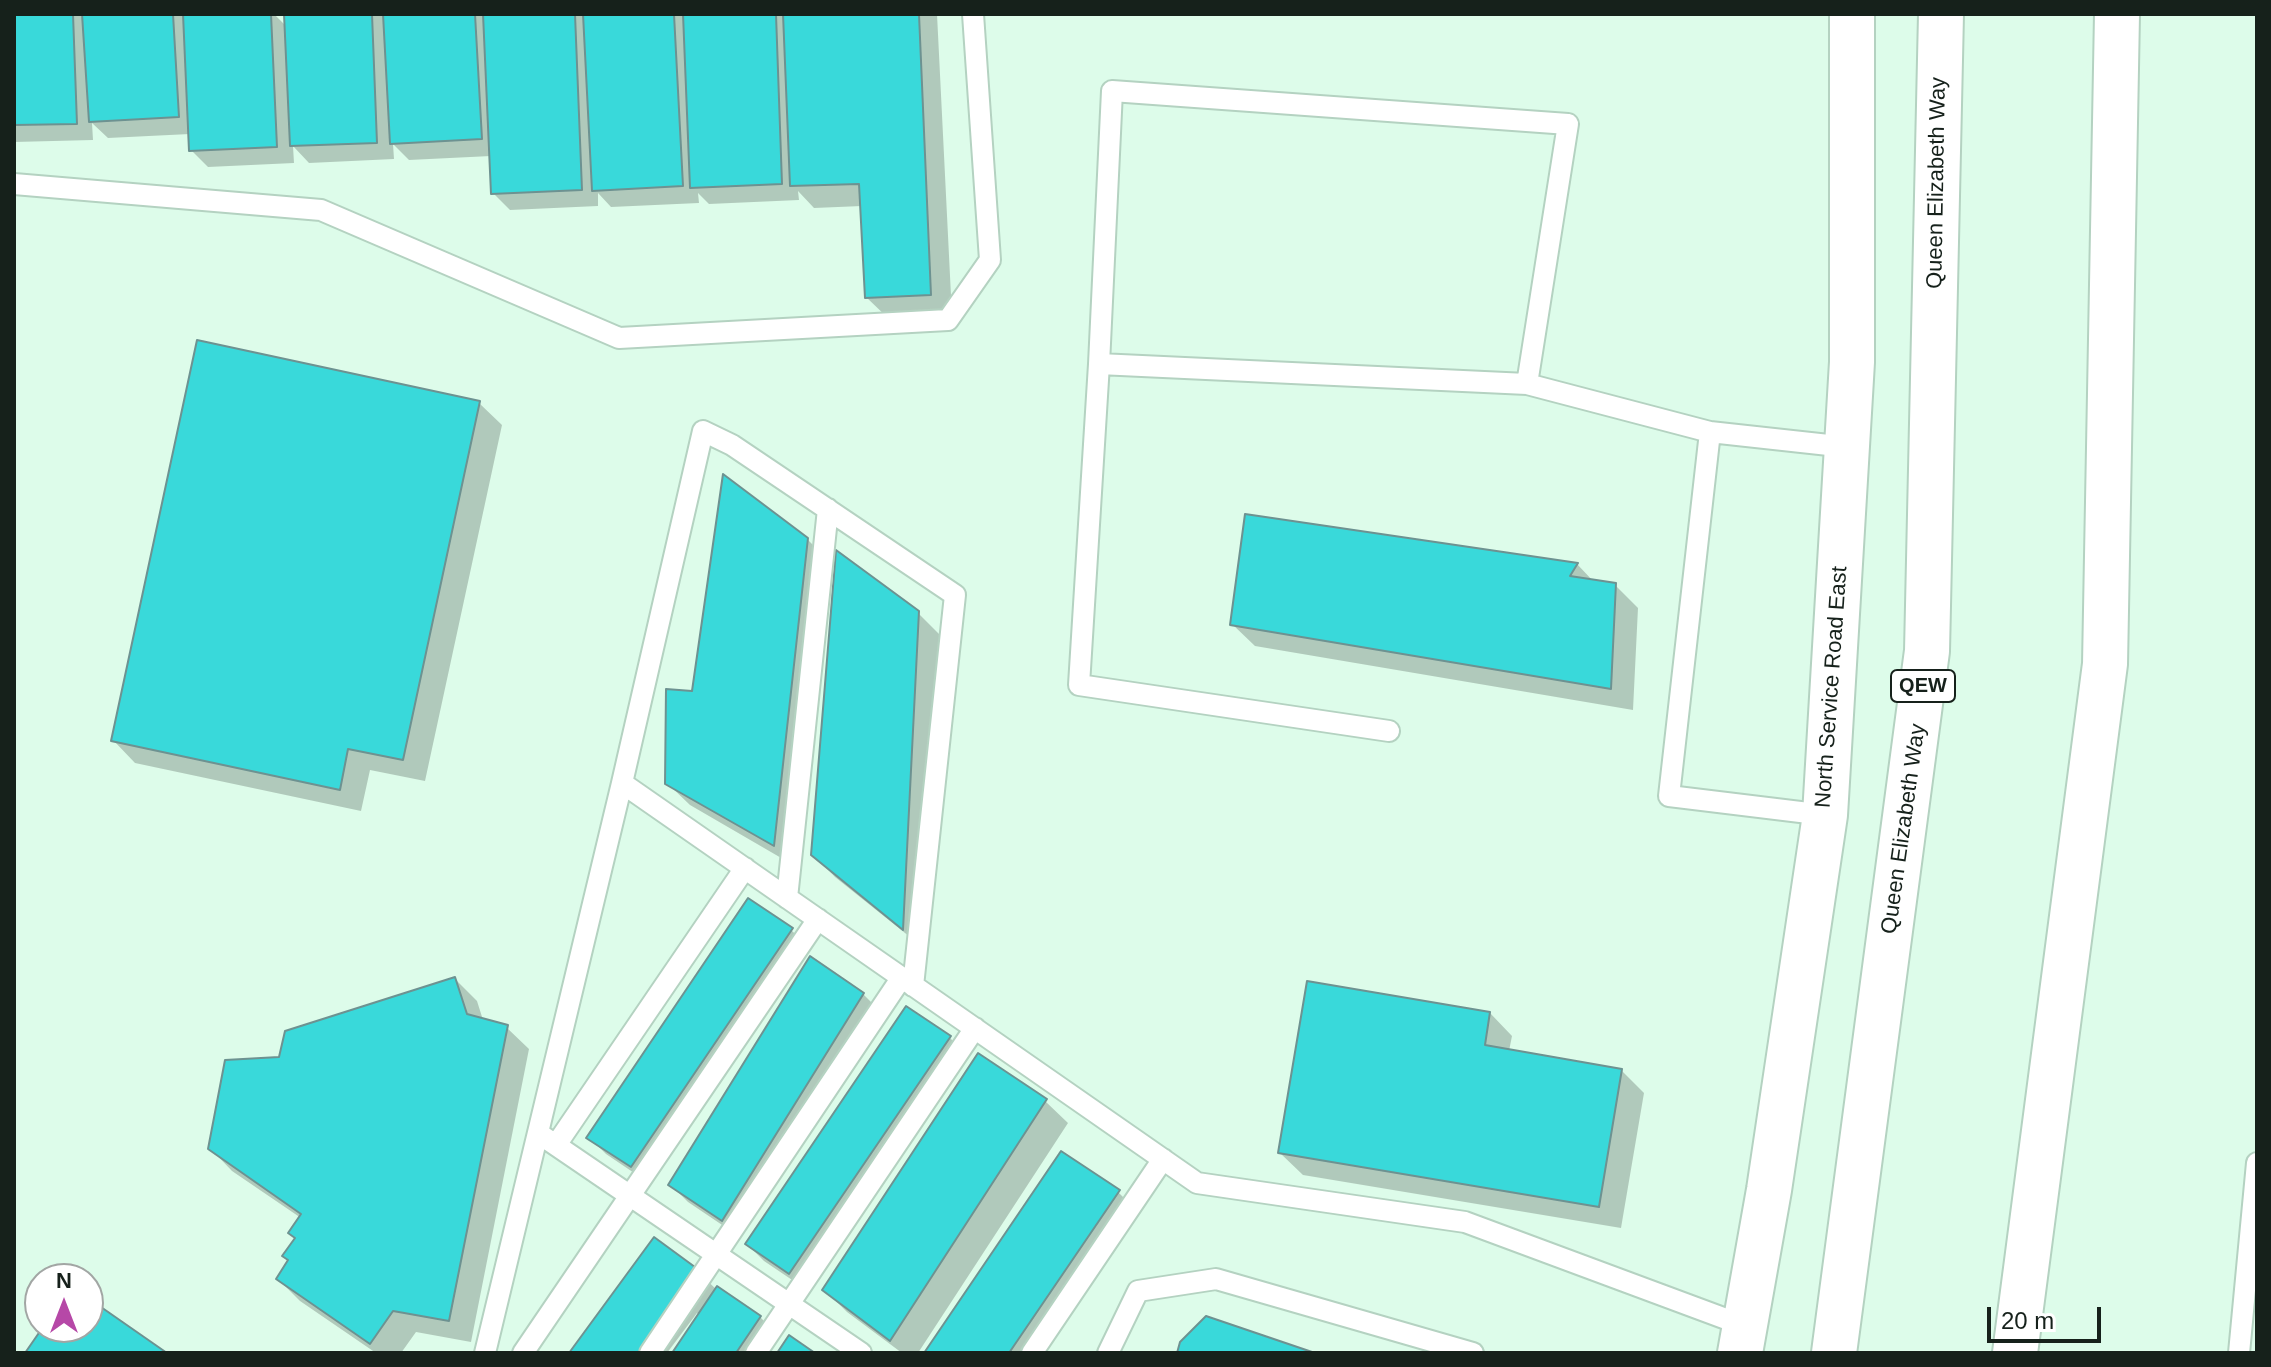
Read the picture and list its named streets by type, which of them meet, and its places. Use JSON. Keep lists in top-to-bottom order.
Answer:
{
  "streets": {
    "main road": ["Queen Elizabeth Way", "QEW", "North Service Road East"]
  },
  "scale_bar": "20 m",
  "north": "top"
}
